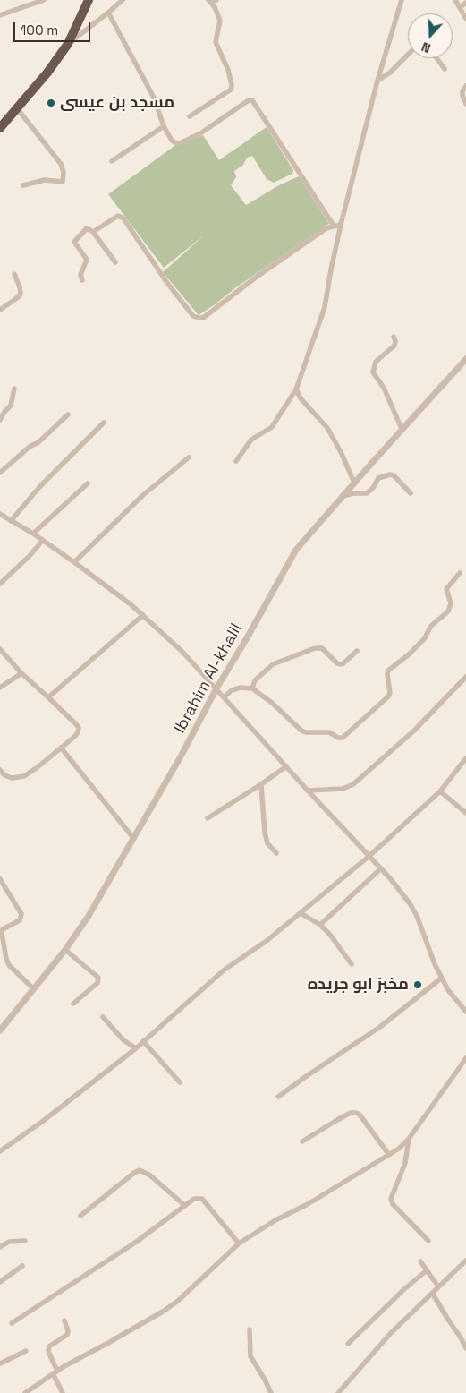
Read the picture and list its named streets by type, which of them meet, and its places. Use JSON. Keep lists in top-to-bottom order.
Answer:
{
  "streets": {
    "street": ["Ibrahim Al-khalil"]
  },
  "places": ["مسجد بن عيسى", "مخبز ابو جريده"],
  "scale_bar": "100 m",
  "north": "bottom"
}
